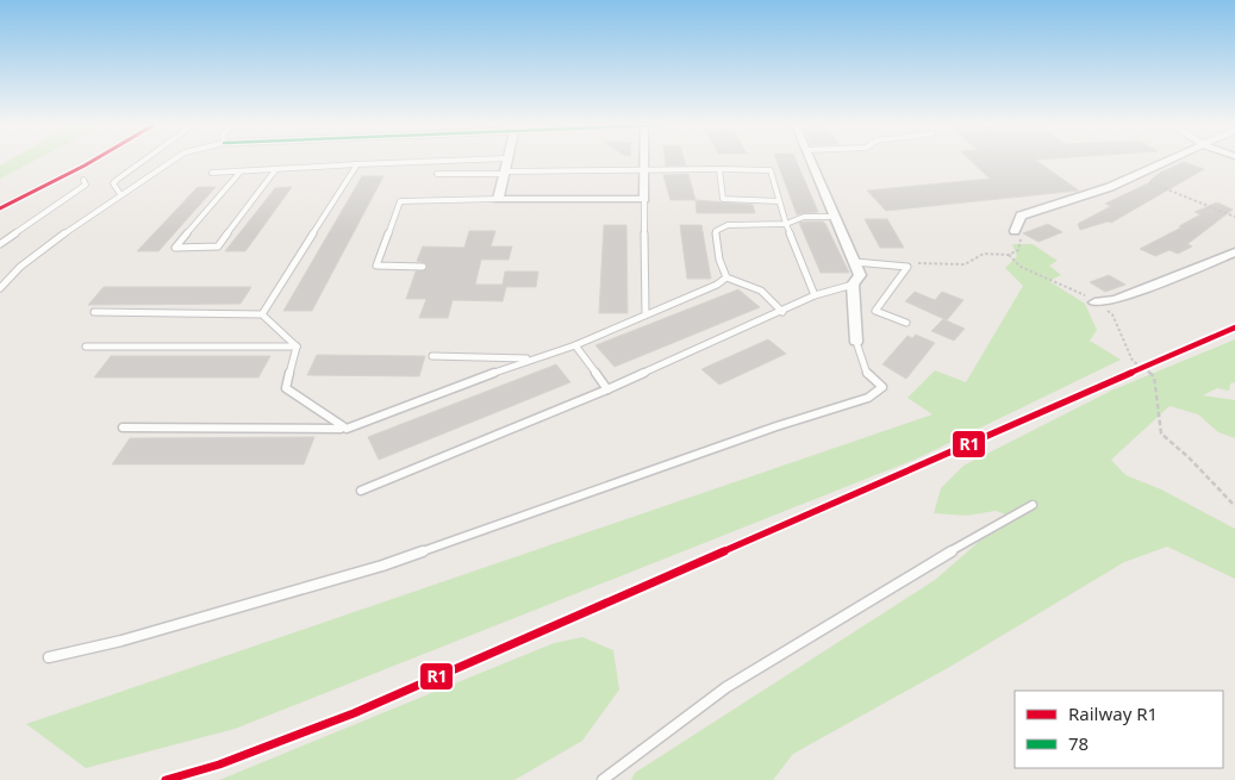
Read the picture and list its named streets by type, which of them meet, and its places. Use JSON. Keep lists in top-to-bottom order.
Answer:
{
  "lines": ["rail line R1"],
  "legend": ["Railway R1", "78"]
}
